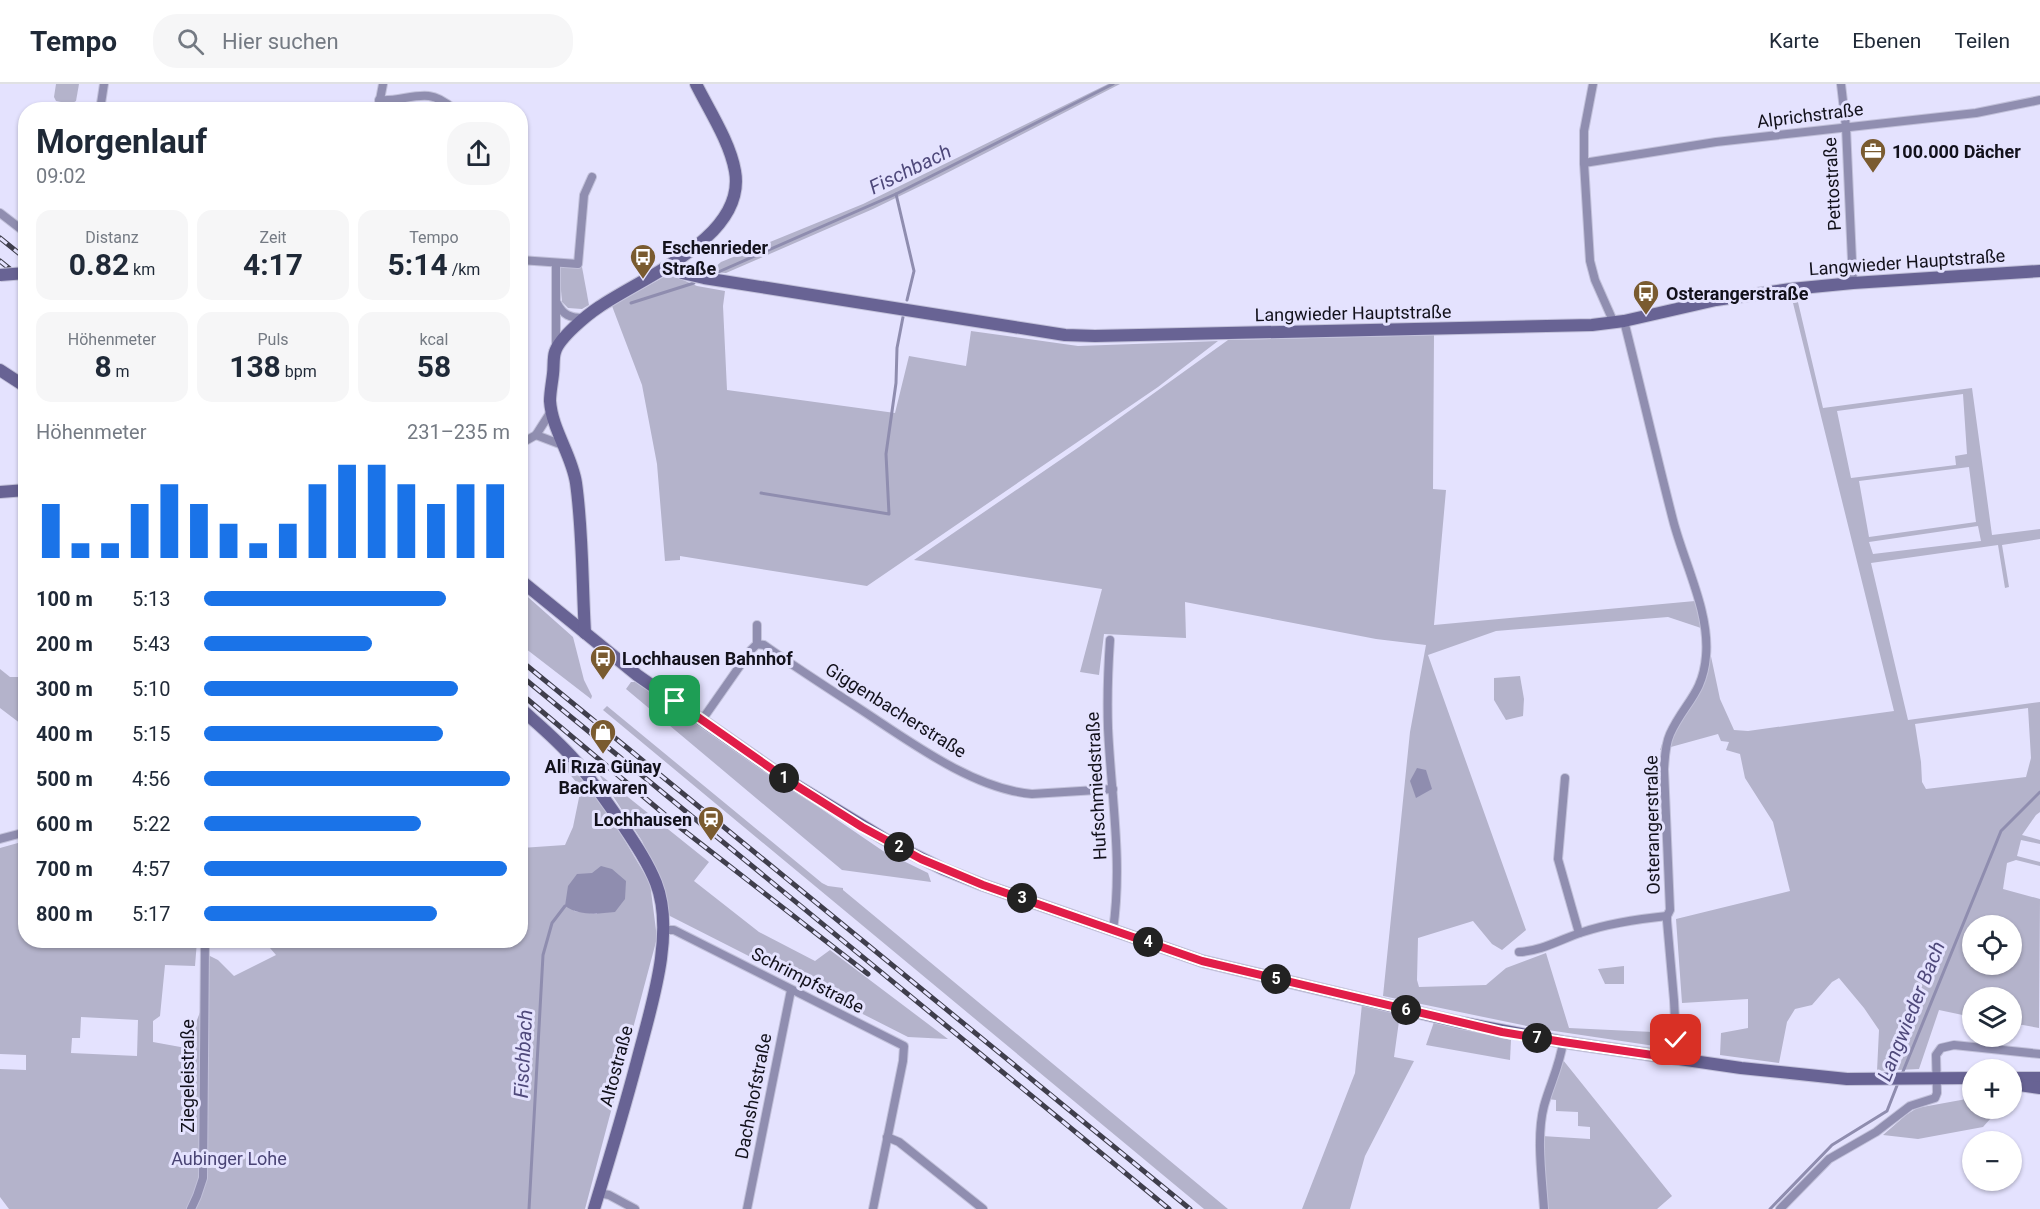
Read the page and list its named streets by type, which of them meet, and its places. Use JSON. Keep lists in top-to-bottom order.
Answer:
{
  "streets": {
    "main road": ["Langwieder Hauptstraße", "Altostraße"],
    "street": [
      "Alprichstraße",
      "Pettostraße",
      "Giggenbacherstraße",
      "Hufschmiedstraße",
      "Osterangerstraße",
      "Schrimpfstraße",
      "Ziegeleistraße",
      "Dachshofstraße"
    ]
  },
  "crossings": [
    ["Alprichstraße", "Pettostraße"],
    ["Alprichstraße", "Osterangerstraße"],
    ["Pettostraße", "Langwieder Hauptstraße"],
    ["Langwieder Hauptstraße", "Osterangerstraße"],
    ["Giggenbacherstraße", "Hufschmiedstraße"],
    ["Schrimpfstraße", "Altostraße"],
    ["Schrimpfstraße", "Dachshofstraße"]
  ],
  "water": ["Fischbach", "Langwieder Bach"],
  "parks": ["Aubinger Lohe"],
  "places": {
    "office": ["100.000 Dächer"],
    "bus stop": ["Eschenrieder Straße", "Osterangerstraße", "Lochhausen Bahnhof"],
    "shop": ["Ali Rıza Günay Backwaren"],
    "station": ["Lochhausen"]
  },
  "page": {
    "header": "Tempo",
    "search": "Hier suchen",
    "nav": ["Karte", "Ebenen", "Teilen"],
    "heading": ["Morgenlauf", "09:02"],
    "stats": [
      ["Distanz", "0.82 km"],
      ["Zeit", "4:17"],
      ["Tempo", "5:14 /km"],
      ["Höhenmeter", "8 m"],
      ["Puls", "138 bpm"],
      ["kcal", "58"]
    ],
    "chart": ["Höhenmeter", "231–235 m"],
    "list": [
      {
        "name": "100 m",
        "note": "5:13"
      },
      {
        "name": "200 m",
        "note": "5:43"
      },
      {
        "name": "300 m",
        "note": "5:10"
      },
      {
        "name": "400 m",
        "note": "5:15"
      },
      {
        "name": "500 m",
        "note": "4:56"
      },
      {
        "name": "600 m",
        "note": "5:22"
      },
      {
        "name": "700 m",
        "note": "4:57"
      },
      {
        "name": "800 m",
        "note": "5:17"
      }
    ],
    "pins": [
      "1",
      "2",
      "3",
      "4",
      "5",
      "6",
      "7"
    ],
    "map_buttons": ["+", "−"]
  }
}
